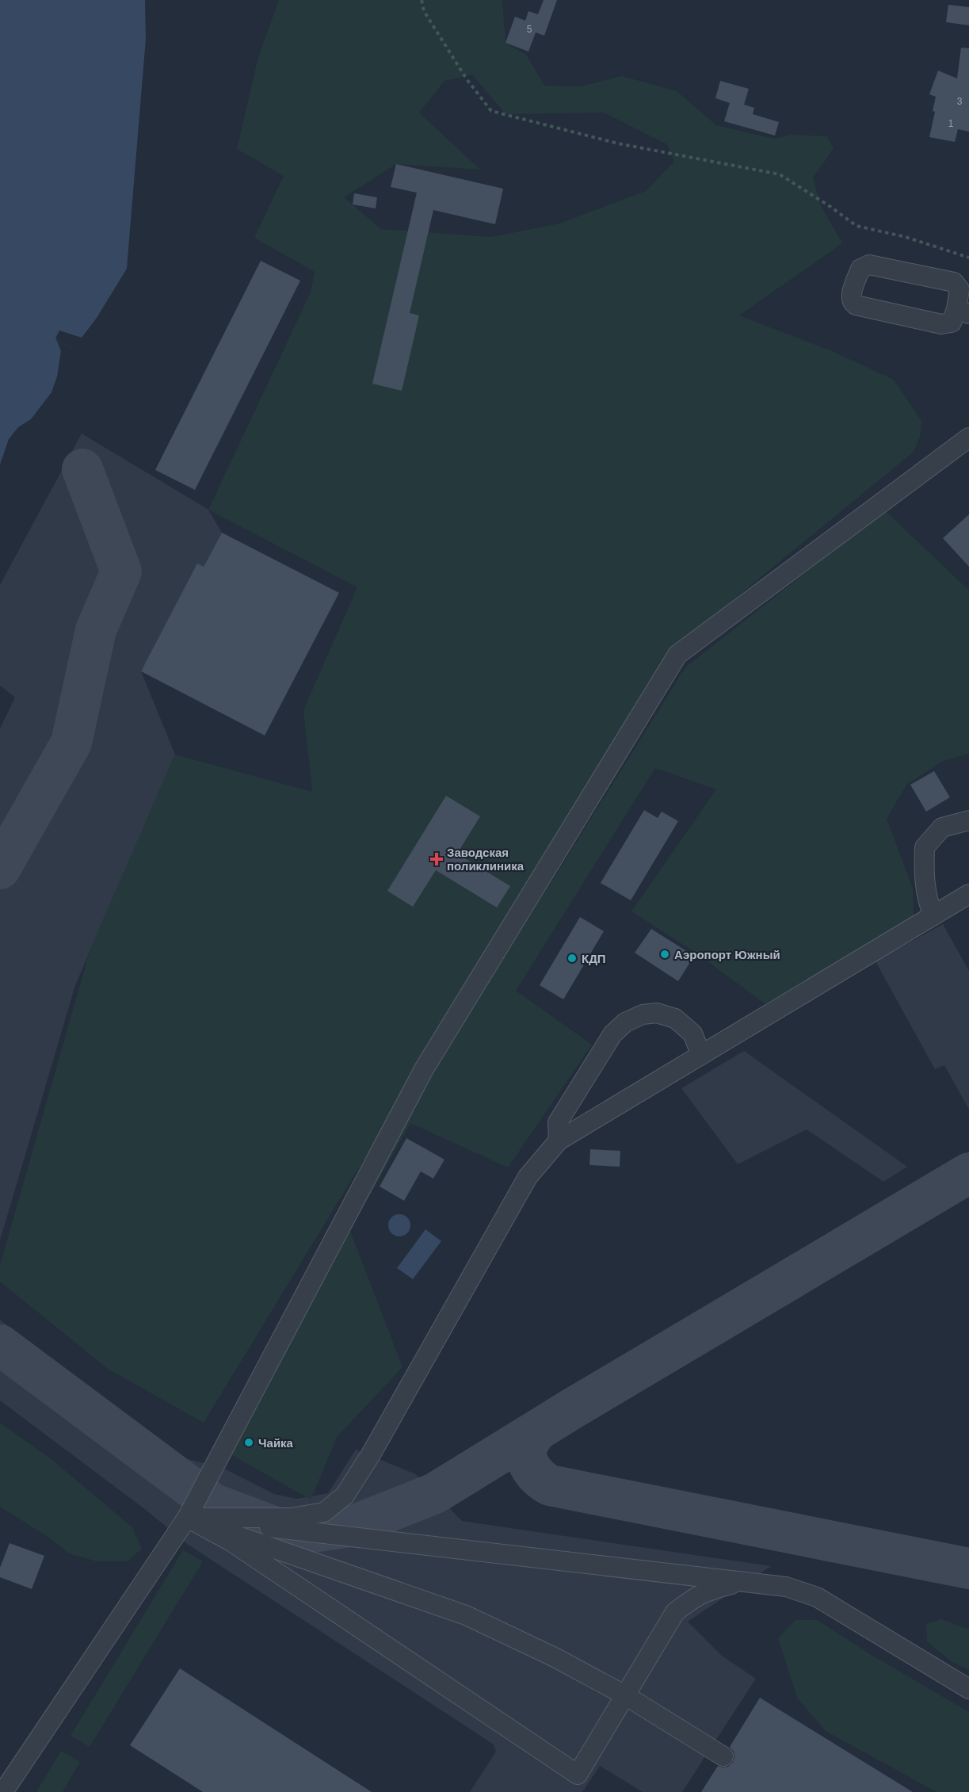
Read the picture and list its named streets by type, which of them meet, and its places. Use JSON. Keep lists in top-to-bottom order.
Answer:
{
  "places": {
    "health": ["Заводская поликлиника"],
    "other": ["Аэропорт Южный", "КДП", "Чайка"]
  },
  "house_numbers": ["5", "3", "1"]
}
